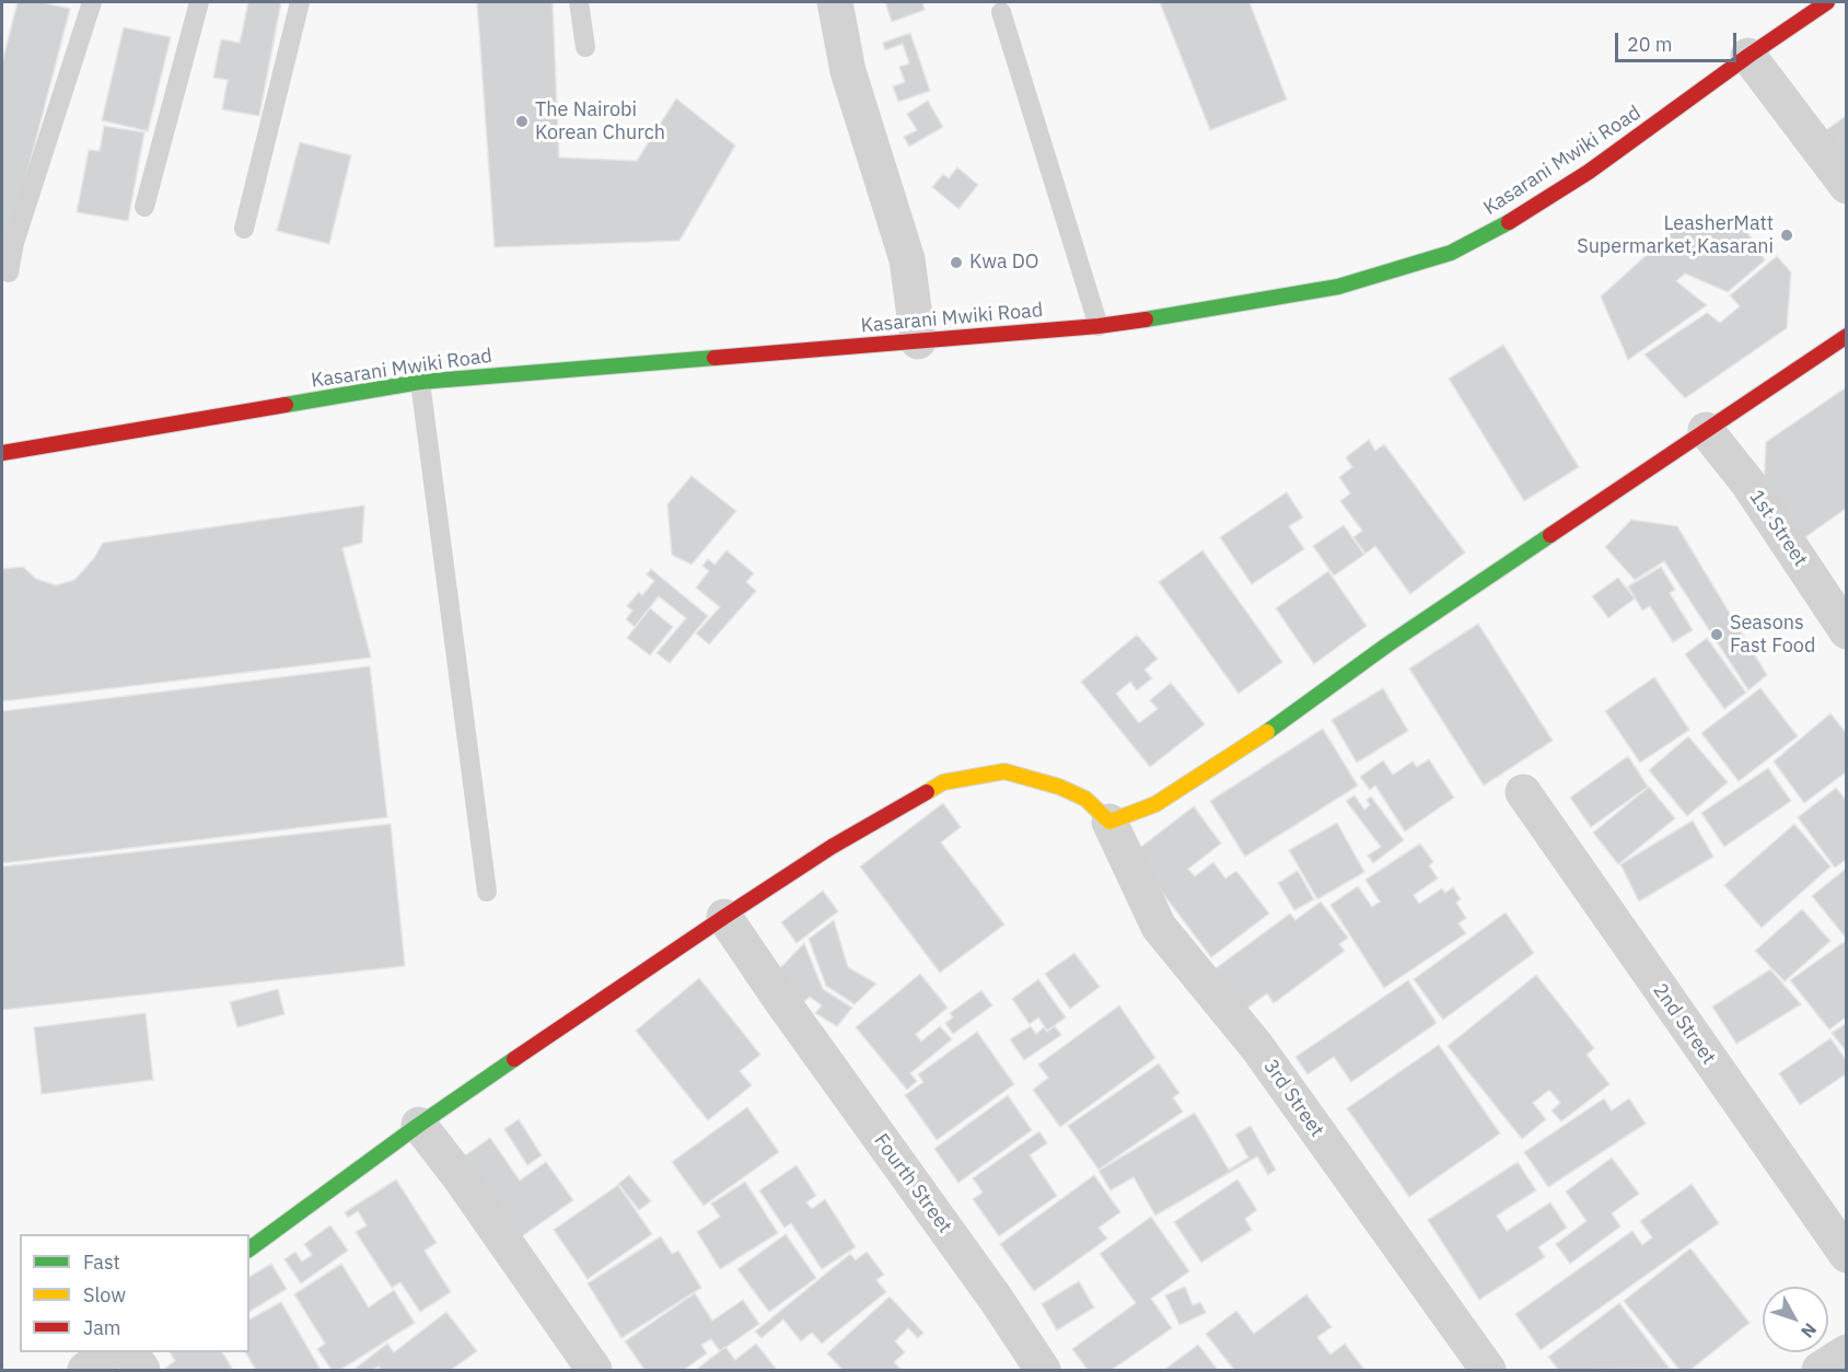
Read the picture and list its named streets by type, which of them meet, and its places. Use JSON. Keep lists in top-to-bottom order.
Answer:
{
  "streets": {
    "main road": ["Kasarani Mwiki Road"],
    "street": [
      "1st Street",
      "2nd Street",
      "3rd Street",
      "Fourth Street"
    ]
  },
  "places": [
    "The Nairobi Korean Church",
    "LeasherMatt Supermarket,Kasarani",
    "Kwa DO",
    "Seasons Fast Food"
  ],
  "legend": ["Fast", "Slow", "Jam"],
  "scale_bar": "20 m",
  "north": "bottom right"
}
